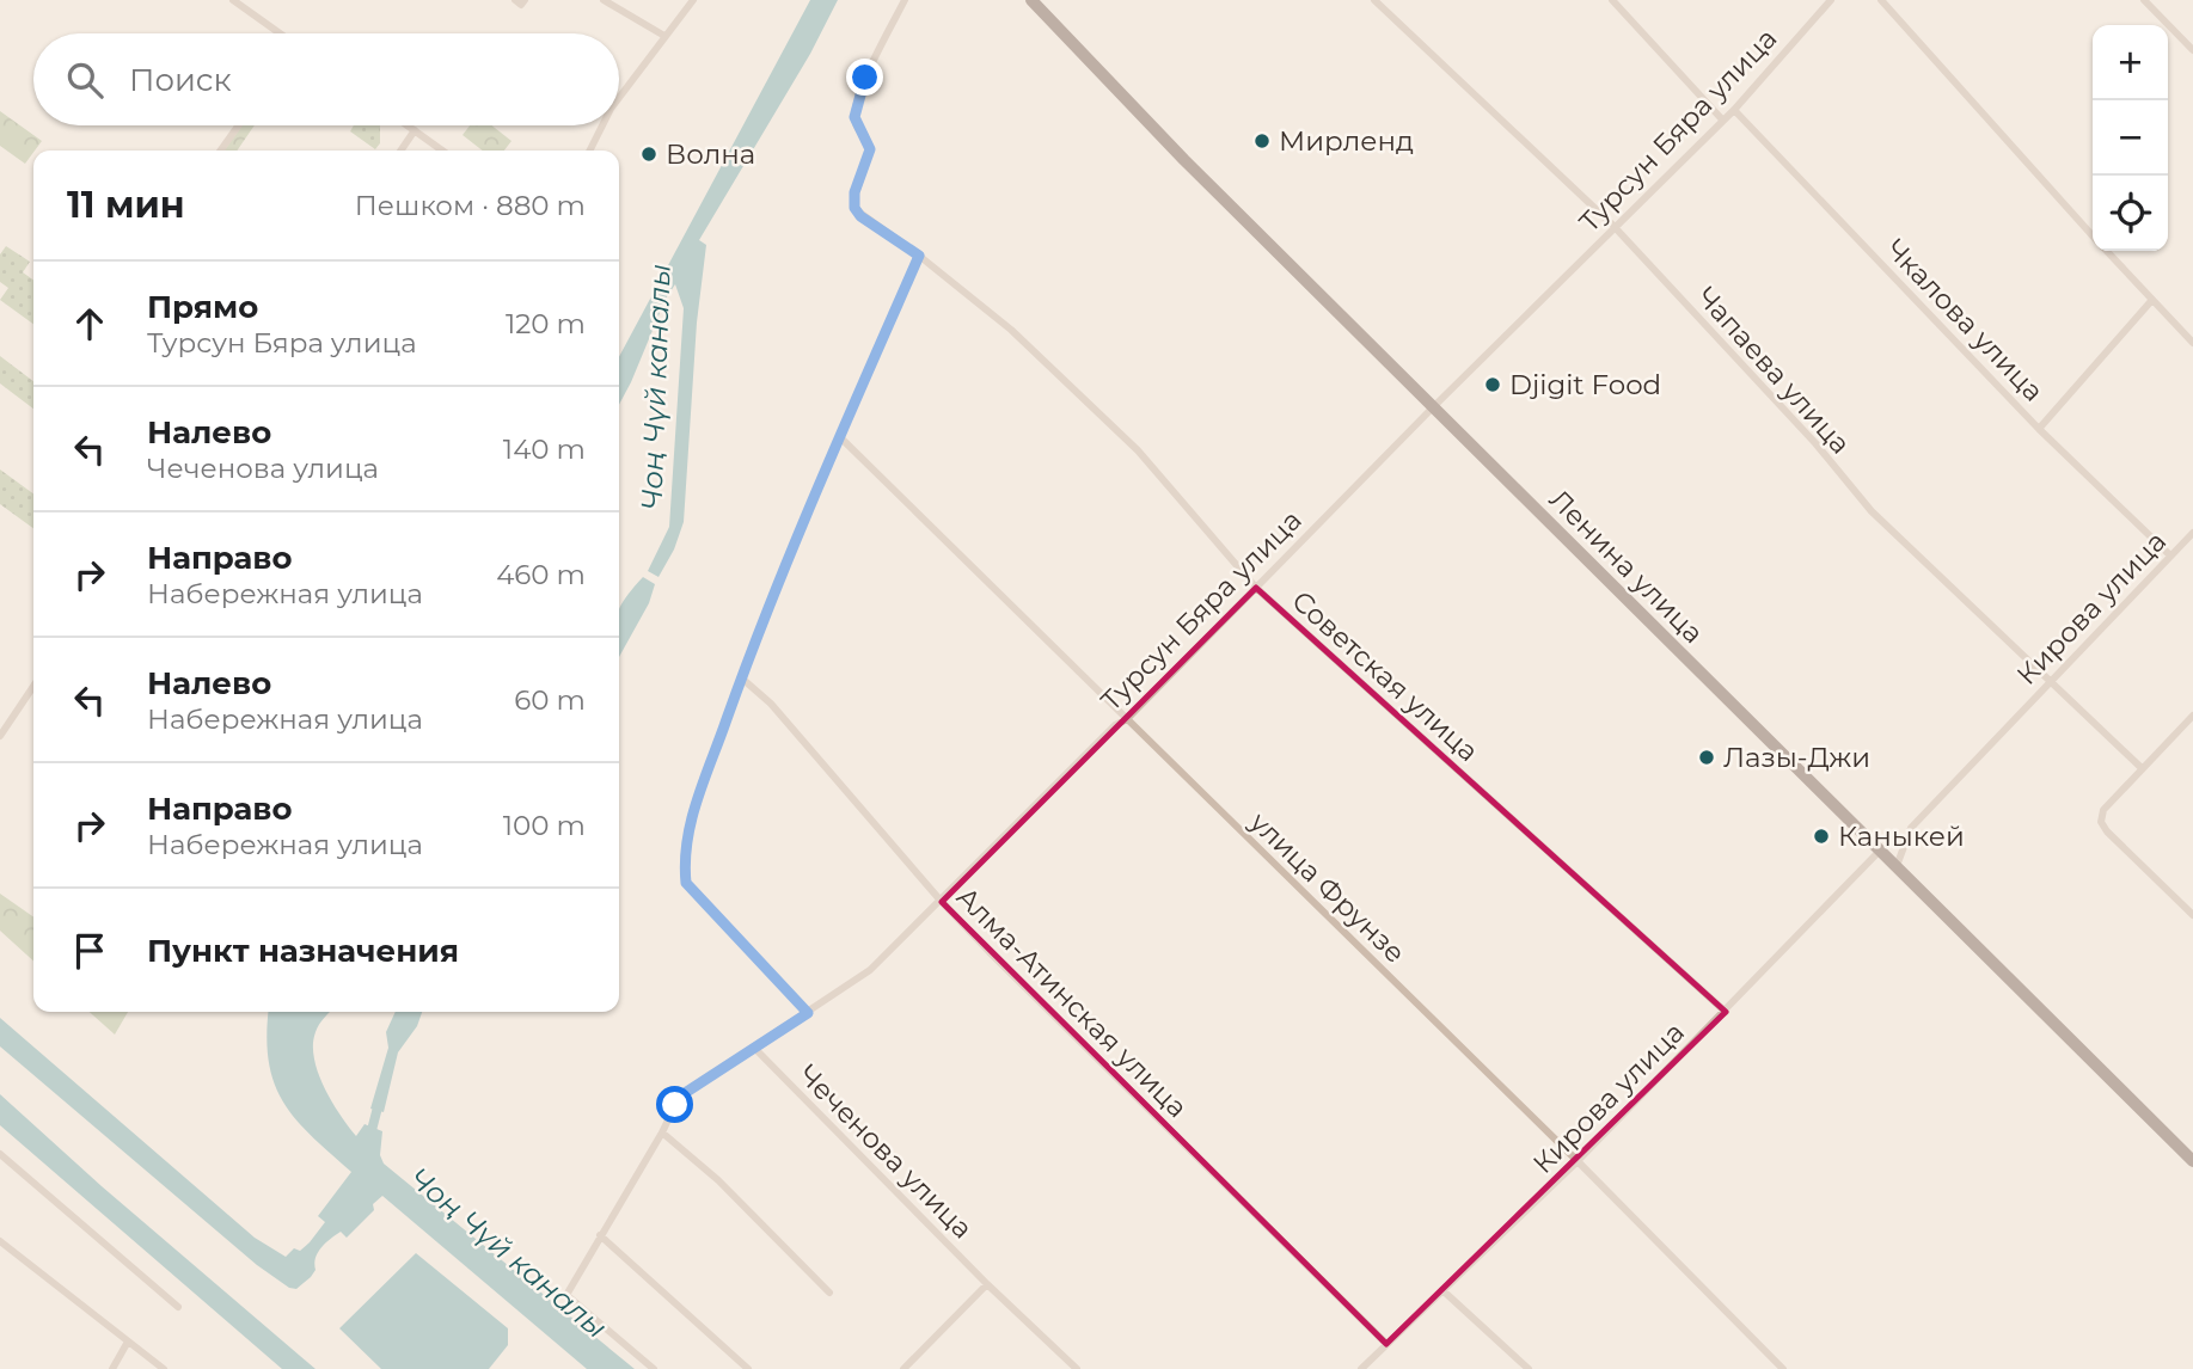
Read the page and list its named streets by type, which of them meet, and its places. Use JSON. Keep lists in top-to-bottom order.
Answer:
{
  "streets": {
    "main road": ["Ленина улица"],
    "street": [
      "Турсун Бяра улица",
      "Чкалова улица",
      "Чапаева улица",
      "Кирова улица",
      "Советская улица",
      "улица Фрунзе",
      "Алма-Атинская улица",
      "Чеченова улица"
    ]
  },
  "crossings": [
    ["Турсун Бяра улица", "Чкалова улица"],
    ["Турсун Бяра улица", "Чапаева улица"],
    ["Турсун Бяра улица", "Ленина улица"],
    ["Турсун Бяра улица", "Советская улица"],
    ["Турсун Бяра улица", "улица Фрунзе"],
    ["Турсун Бяра улица", "Алма-Атинская улица"],
    ["Турсун Бяра улица", "Чеченова улица"],
    ["Чкалова улица", "Кирова улица"],
    ["Чапаева улица", "Кирова улица"],
    ["Ленина улица", "Кирова улица"],
    ["Кирова улица", "Советская улица"],
    ["Кирова улица", "улица Фрунзе"],
    ["Кирова улица", "Алма-Атинская улица"]
  ],
  "water": ["Чоң Чүй каналы"],
  "places": [
    "Мирленд",
    "Волна",
    "Djigit Food",
    "Лазы-Джи",
    "Каныкей"
  ],
  "page": {
    "map_buttons": ["+", "−"],
    "search": "Поиск",
    "heading": ["11 мин", "Пешком · 880 m"],
    "list": [
      ["Прямо", "Турсун Бяра улица", "120 m"],
      ["Налево", "Чеченова улица", "140 m"],
      ["Направо", "Набережная улица", "460 m"],
      ["Налево", "Набережная улица", "60 m"],
      ["Направо", "Набережная улица", "100 m"],
      "Пункт назначения"
    ]
  }
}
